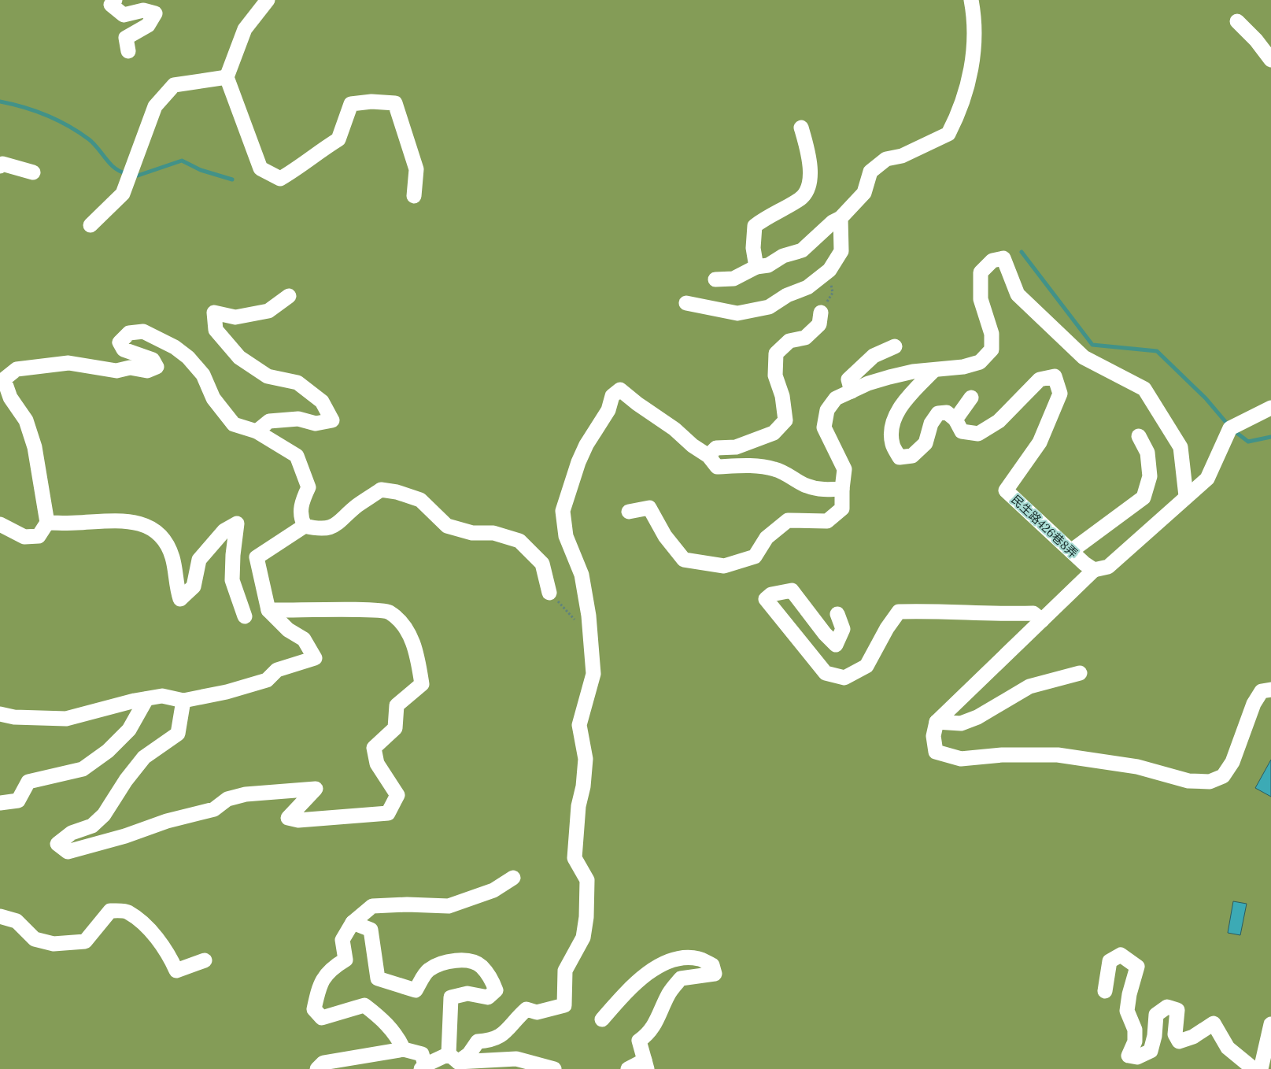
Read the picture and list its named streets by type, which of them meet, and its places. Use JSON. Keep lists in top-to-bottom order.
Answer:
{
  "streets": {
    "street": ["民生路426巷8弄"]
  }
}
